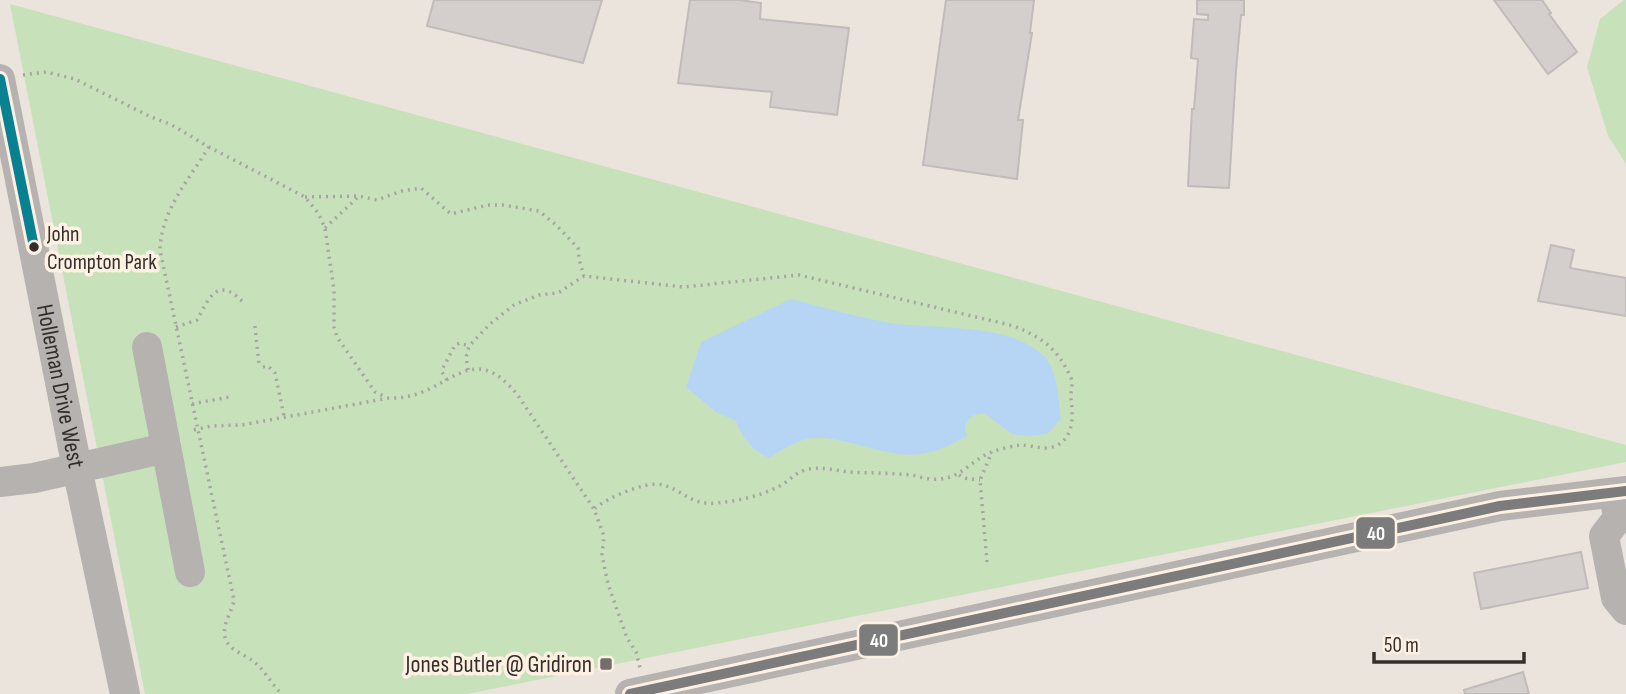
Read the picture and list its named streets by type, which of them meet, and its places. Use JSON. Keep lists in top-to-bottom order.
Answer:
{
  "streets": {
    "street": ["Holleman Drive West"]
  },
  "places": {
    "other": ["John Crompton Park"],
    "transit": ["Jones Butler @ Gridiron"]
  },
  "lines": ["transit line 40"],
  "scale_bar": "50 m"
}
